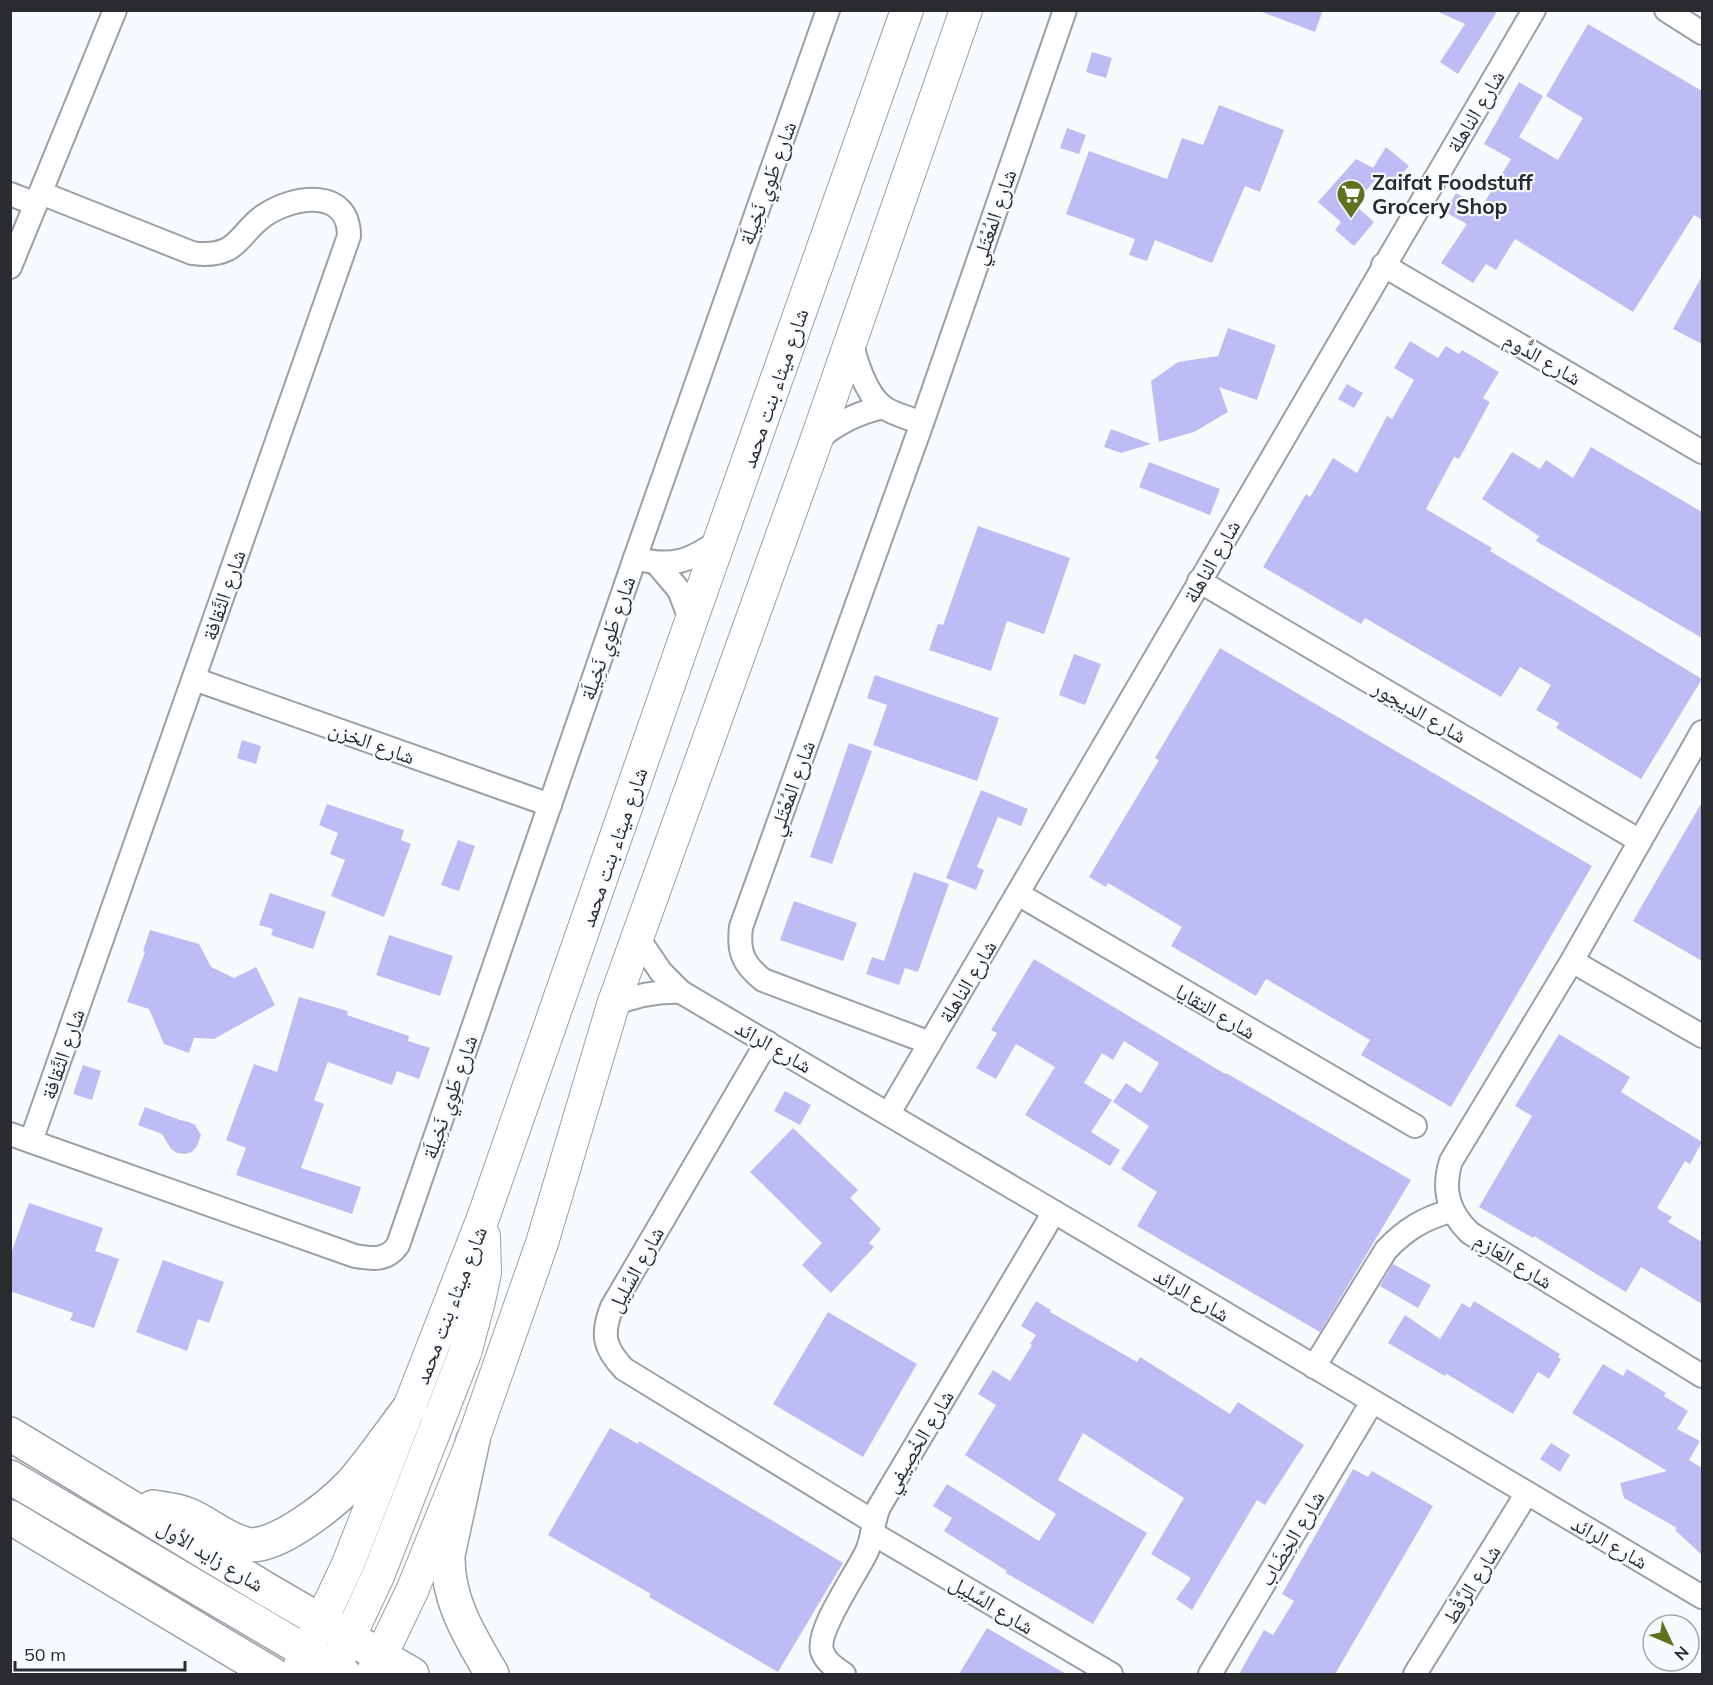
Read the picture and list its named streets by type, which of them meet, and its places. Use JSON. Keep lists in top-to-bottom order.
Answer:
{
  "streets": {
    "main road": ["شارع ميثاء بنت محمد", "شارع زايد الأول"],
    "street": [
      "شارع الناهلة",
      "شارع طَوِي نَخِيلَة",
      "شارع المُعْتَلي",
      "شارع الدُّوم",
      "شارع الثَّقافة",
      "شارع الديجور",
      "شارع الخزن",
      "شارع التقايا",
      "شارع الرائد",
      "شارع العَازِم",
      "شارع السِّلِيل",
      "شارع الخْصِيفي",
      "شارع الخِضَاب",
      "شارع الرَّقْط"
    ]
  },
  "crossings": [
    ["شارع الناهلة", "شارع المُعْتَلي"],
    ["شارع الناهلة", "شارع الدُّوم"],
    ["شارع الناهلة", "شارع الديجور"],
    ["شارع الناهلة", "شارع التقايا"],
    ["شارع الناهلة", "شارع الرائد"],
    ["شارع طَوِي نَخِيلَة", "شارع ميثاء بنت محمد"],
    ["شارع طَوِي نَخِيلَة", "شارع الثَّقافة"],
    ["شارع طَوِي نَخِيلَة", "شارع الخزن"],
    ["شارع ميثاء بنت محمد", "شارع زايد الأول"],
    ["شارع الثَّقافة", "شارع الخزن"],
    ["شارع الرائد", "شارع السِّلِيل"],
    ["شارع الرائد", "شارع الخْصِيفي"],
    ["شارع الرائد", "شارع الخِضَاب"],
    ["شارع الرائد", "شارع الرَّقْط"],
    ["شارع السِّلِيل", "شارع الخْصِيفي"]
  ],
  "places": {
    "supermarket": ["Zaifat Foodstuff Grocery Shop"]
  },
  "scale_bar": "50 m",
  "north": "bottom right"
}
